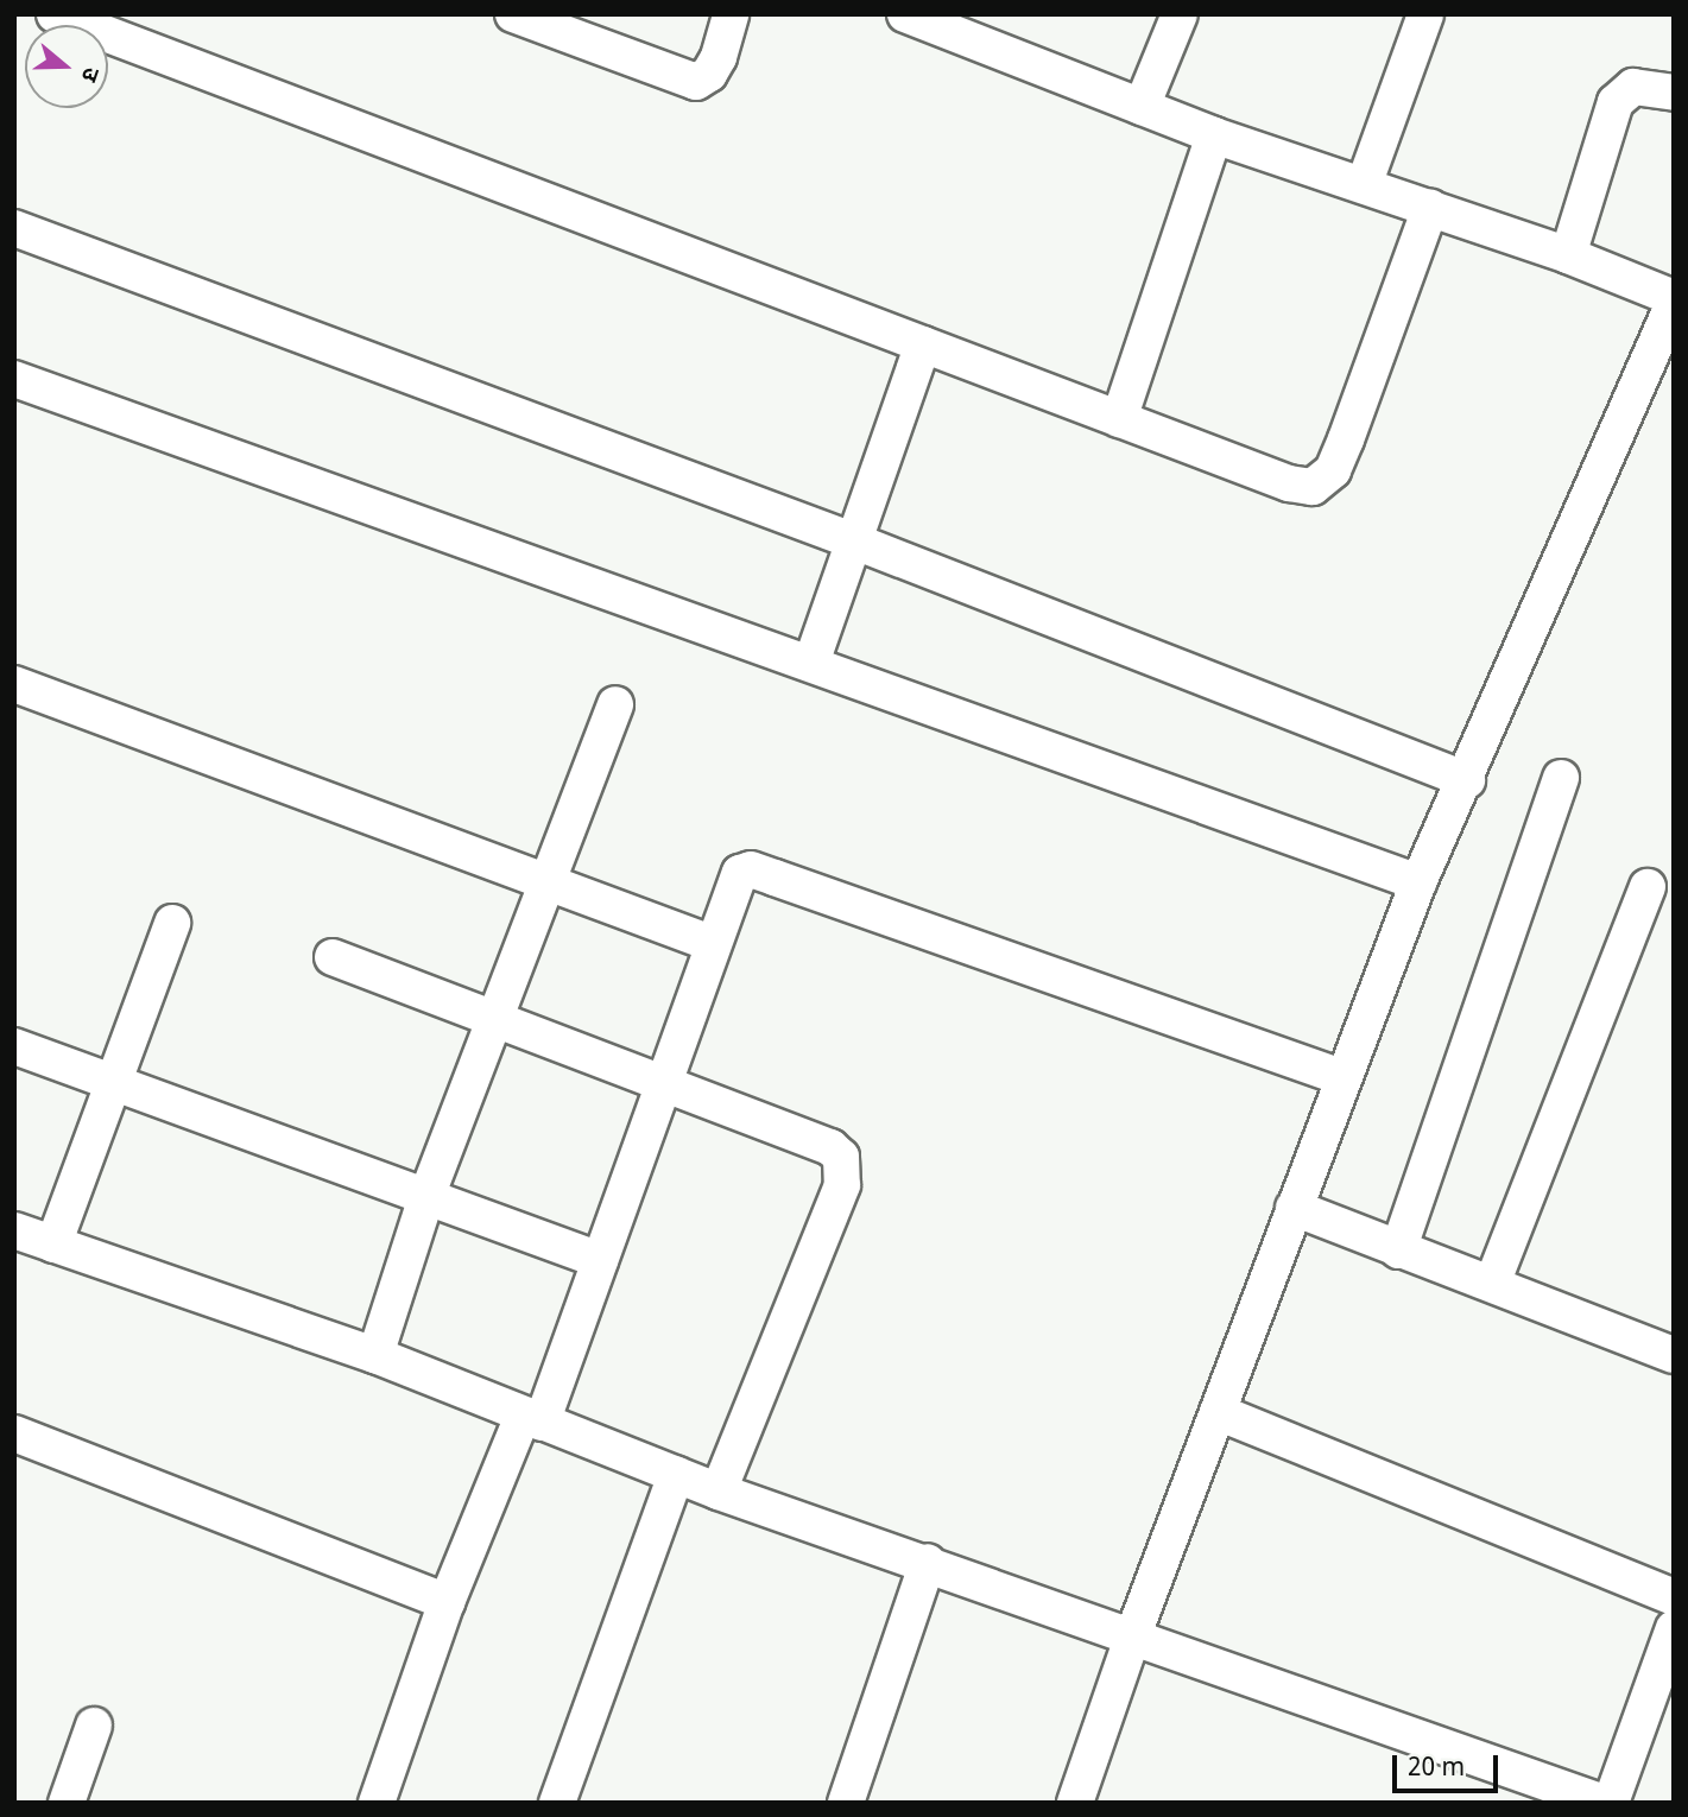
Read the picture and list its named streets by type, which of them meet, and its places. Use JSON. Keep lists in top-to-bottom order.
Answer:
{
  "scale_bar": "20 m",
  "north": "right"
}
